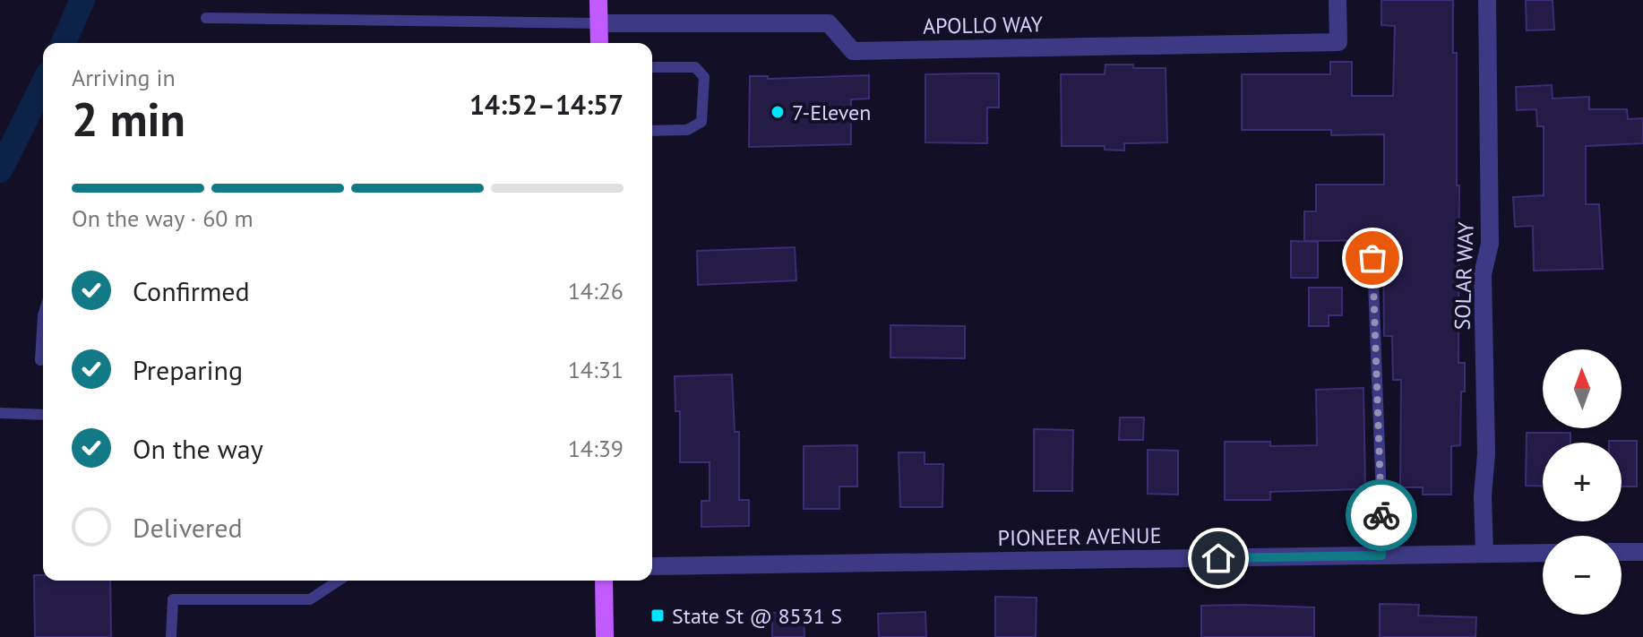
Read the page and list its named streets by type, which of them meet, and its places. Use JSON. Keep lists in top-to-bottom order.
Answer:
{
  "streets": {
    "street": ["APOLLO WAY", "SOLAR WAY", "PIONEER AVENUE"]
  },
  "crossings": [
    ["SOLAR WAY", "PIONEER AVENUE"]
  ],
  "places": {
    "other": ["7-Eleven"],
    "transit": ["State St @ 8531 S"]
  },
  "north": "top",
  "page": {
    "heading": ["2 min", "Arriving in", "14:52–14:57"],
    "bar": "On the way · 60 m",
    "list": [
      ["Confirmed", "14:26"],
      ["Preparing", "14:31"],
      ["On the way", "14:39"],
      "Delivered"
    ],
    "map_buttons": ["+", "−"]
  }
}
